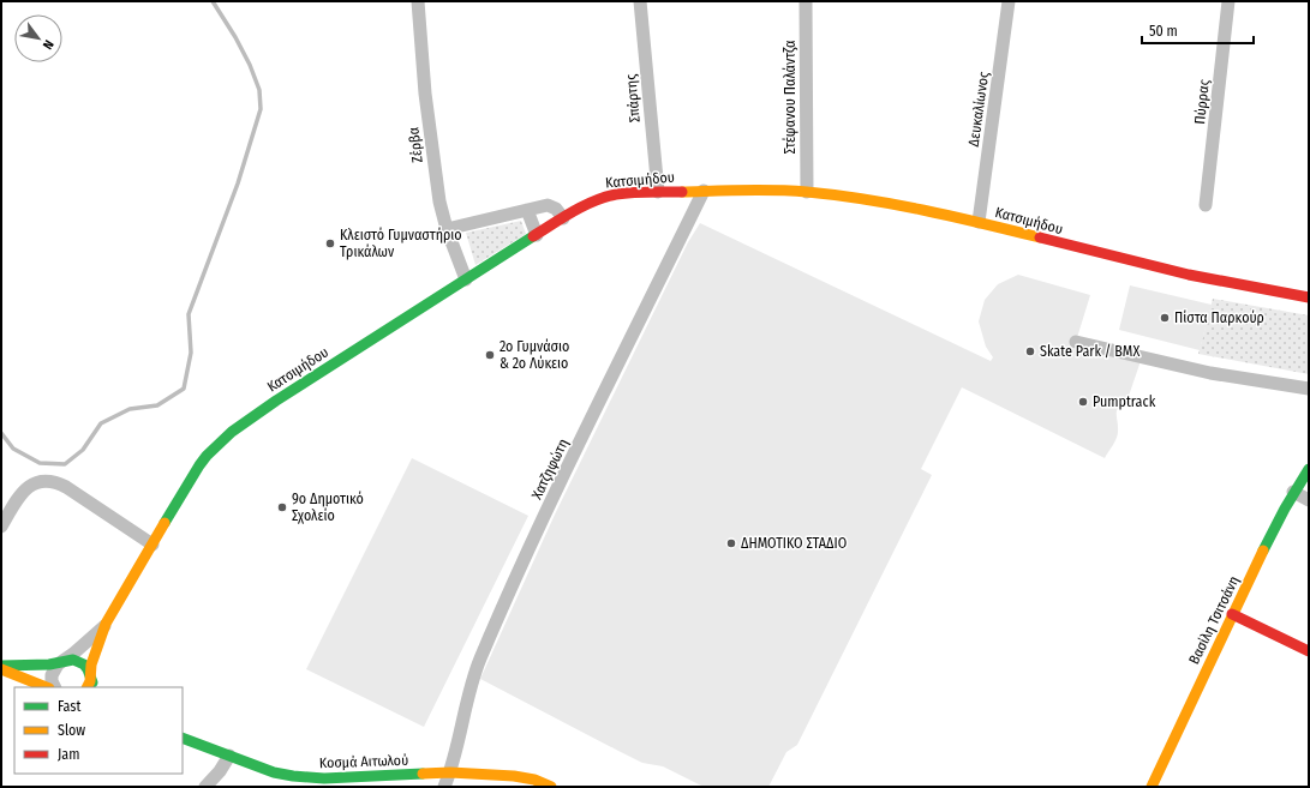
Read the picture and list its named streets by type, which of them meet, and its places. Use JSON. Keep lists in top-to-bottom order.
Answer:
{
  "streets": {
    "street": [
      "Στέφανου Παλάντζα",
      "Σπάρτης",
      "Πύρρας",
      "Δευκαλίωνος",
      "Ζέρβα",
      "Κατσιμήδου",
      "Χατζηφώτη",
      "Βασίλη Τσιτσάνη",
      "Κοσμά Αιτωλού"
    ]
  },
  "crossings": [
    ["Στέφανου Παλάντζα", "Κατσιμήδου"],
    ["Σπάρτης", "Κατσιμήδου"],
    ["Δευκαλίωνος", "Κατσιμήδου"],
    ["Ζέρβα", "Κατσιμήδου"],
    ["Κατσιμήδου", "Χατζηφώτη"],
    ["Χατζηφώτη", "Κοσμά Αιτωλού"]
  ],
  "places": [
    "Κλειστό Γυμναστήριο Τρικάλων",
    "Πίστα Παρκούρ",
    "Skate Park / BMX",
    "2ο Γυμνάσιο & 2ο Λύκειο",
    "Pumptrack",
    "9ο Δημοτικό Σχολείο",
    "ΔΗΜΟΤΙΚΟ ΣΤΑΔΙΟ"
  ],
  "legend": ["Fast", "Slow", "Jam"],
  "scale_bar": "50 m",
  "north": "bottom right"
}
